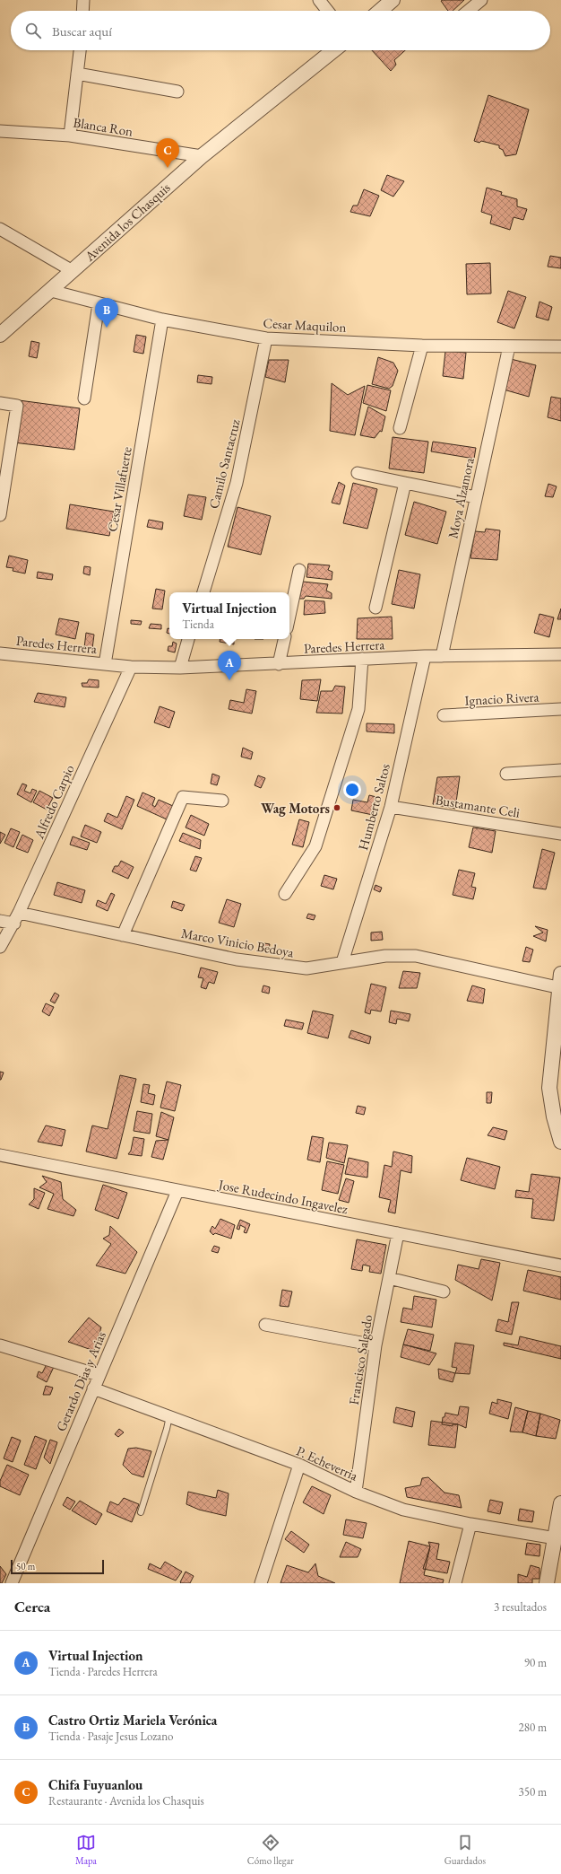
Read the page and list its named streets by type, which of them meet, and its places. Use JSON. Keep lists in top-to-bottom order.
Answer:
{
  "streets": {
    "street": [
      "Blanca Ron",
      "Avenida los Chasquis",
      "Cesar Maquilon",
      "Camilo Santacruz",
      "Cesar Villafuerte",
      "Moya Alzamora",
      "Paredes Herrera",
      "Ignacio Rivera",
      "Alfredo Carpio",
      "Bustamante Celi",
      "Humberto Saltos",
      "Marco Vinicio Bedoya",
      "Jose Rudecindo Ingavelez",
      "Francisco Salgado",
      "Gerardo Dias y Arias",
      "P. Echeverria"
    ]
  },
  "crossings": [
    ["Blanca Ron", "Avenida los Chasquis"],
    ["Avenida los Chasquis", "Cesar Maquilon"],
    ["Cesar Maquilon", "Camilo Santacruz"],
    ["Cesar Maquilon", "Cesar Villafuerte"],
    ["Cesar Maquilon", "Moya Alzamora"],
    ["Cesar Villafuerte", "Paredes Herrera"],
    ["Moya Alzamora", "Paredes Herrera"],
    ["Paredes Herrera", "Alfredo Carpio"],
    ["Paredes Herrera", "Humberto Saltos"],
    ["Alfredo Carpio", "Marco Vinicio Bedoya"],
    ["Bustamante Celi", "Humberto Saltos"],
    ["Humberto Saltos", "Marco Vinicio Bedoya"],
    ["Jose Rudecindo Ingavelez", "Francisco Salgado"],
    ["Jose Rudecindo Ingavelez", "Gerardo Dias y Arias"],
    ["Francisco Salgado", "P. Echeverria"],
    ["Gerardo Dias y Arias", "P. Echeverria"]
  ],
  "places": ["Wag Motors"],
  "scale_bar": "50 m",
  "page": {
    "search": "Buscar aquí",
    "pins": ["C", "B", "A"],
    "popup": ["Virtual Injection", "Tienda"],
    "scale": "50 m",
    "heading": ["Cerca", "3 resultados"],
    "list": [
      {
        "mark": "A",
        "name": "Virtual Injection",
        "note": "Tienda · Paredes Herrera",
        "value": "90 m"
      },
      {
        "mark": "B",
        "name": "Castro Ortiz Mariela Verónica",
        "note": "Tienda · Pasaje Jesus Lozano",
        "value": "280 m"
      },
      {
        "mark": "C",
        "name": "Chifa Fuyuanlou",
        "note": "Restaurante · Avenida los Chasquis",
        "value": "350 m"
      }
    ],
    "nav": ["Mapa", "Cómo llegar", "Guardados"]
  }
}
